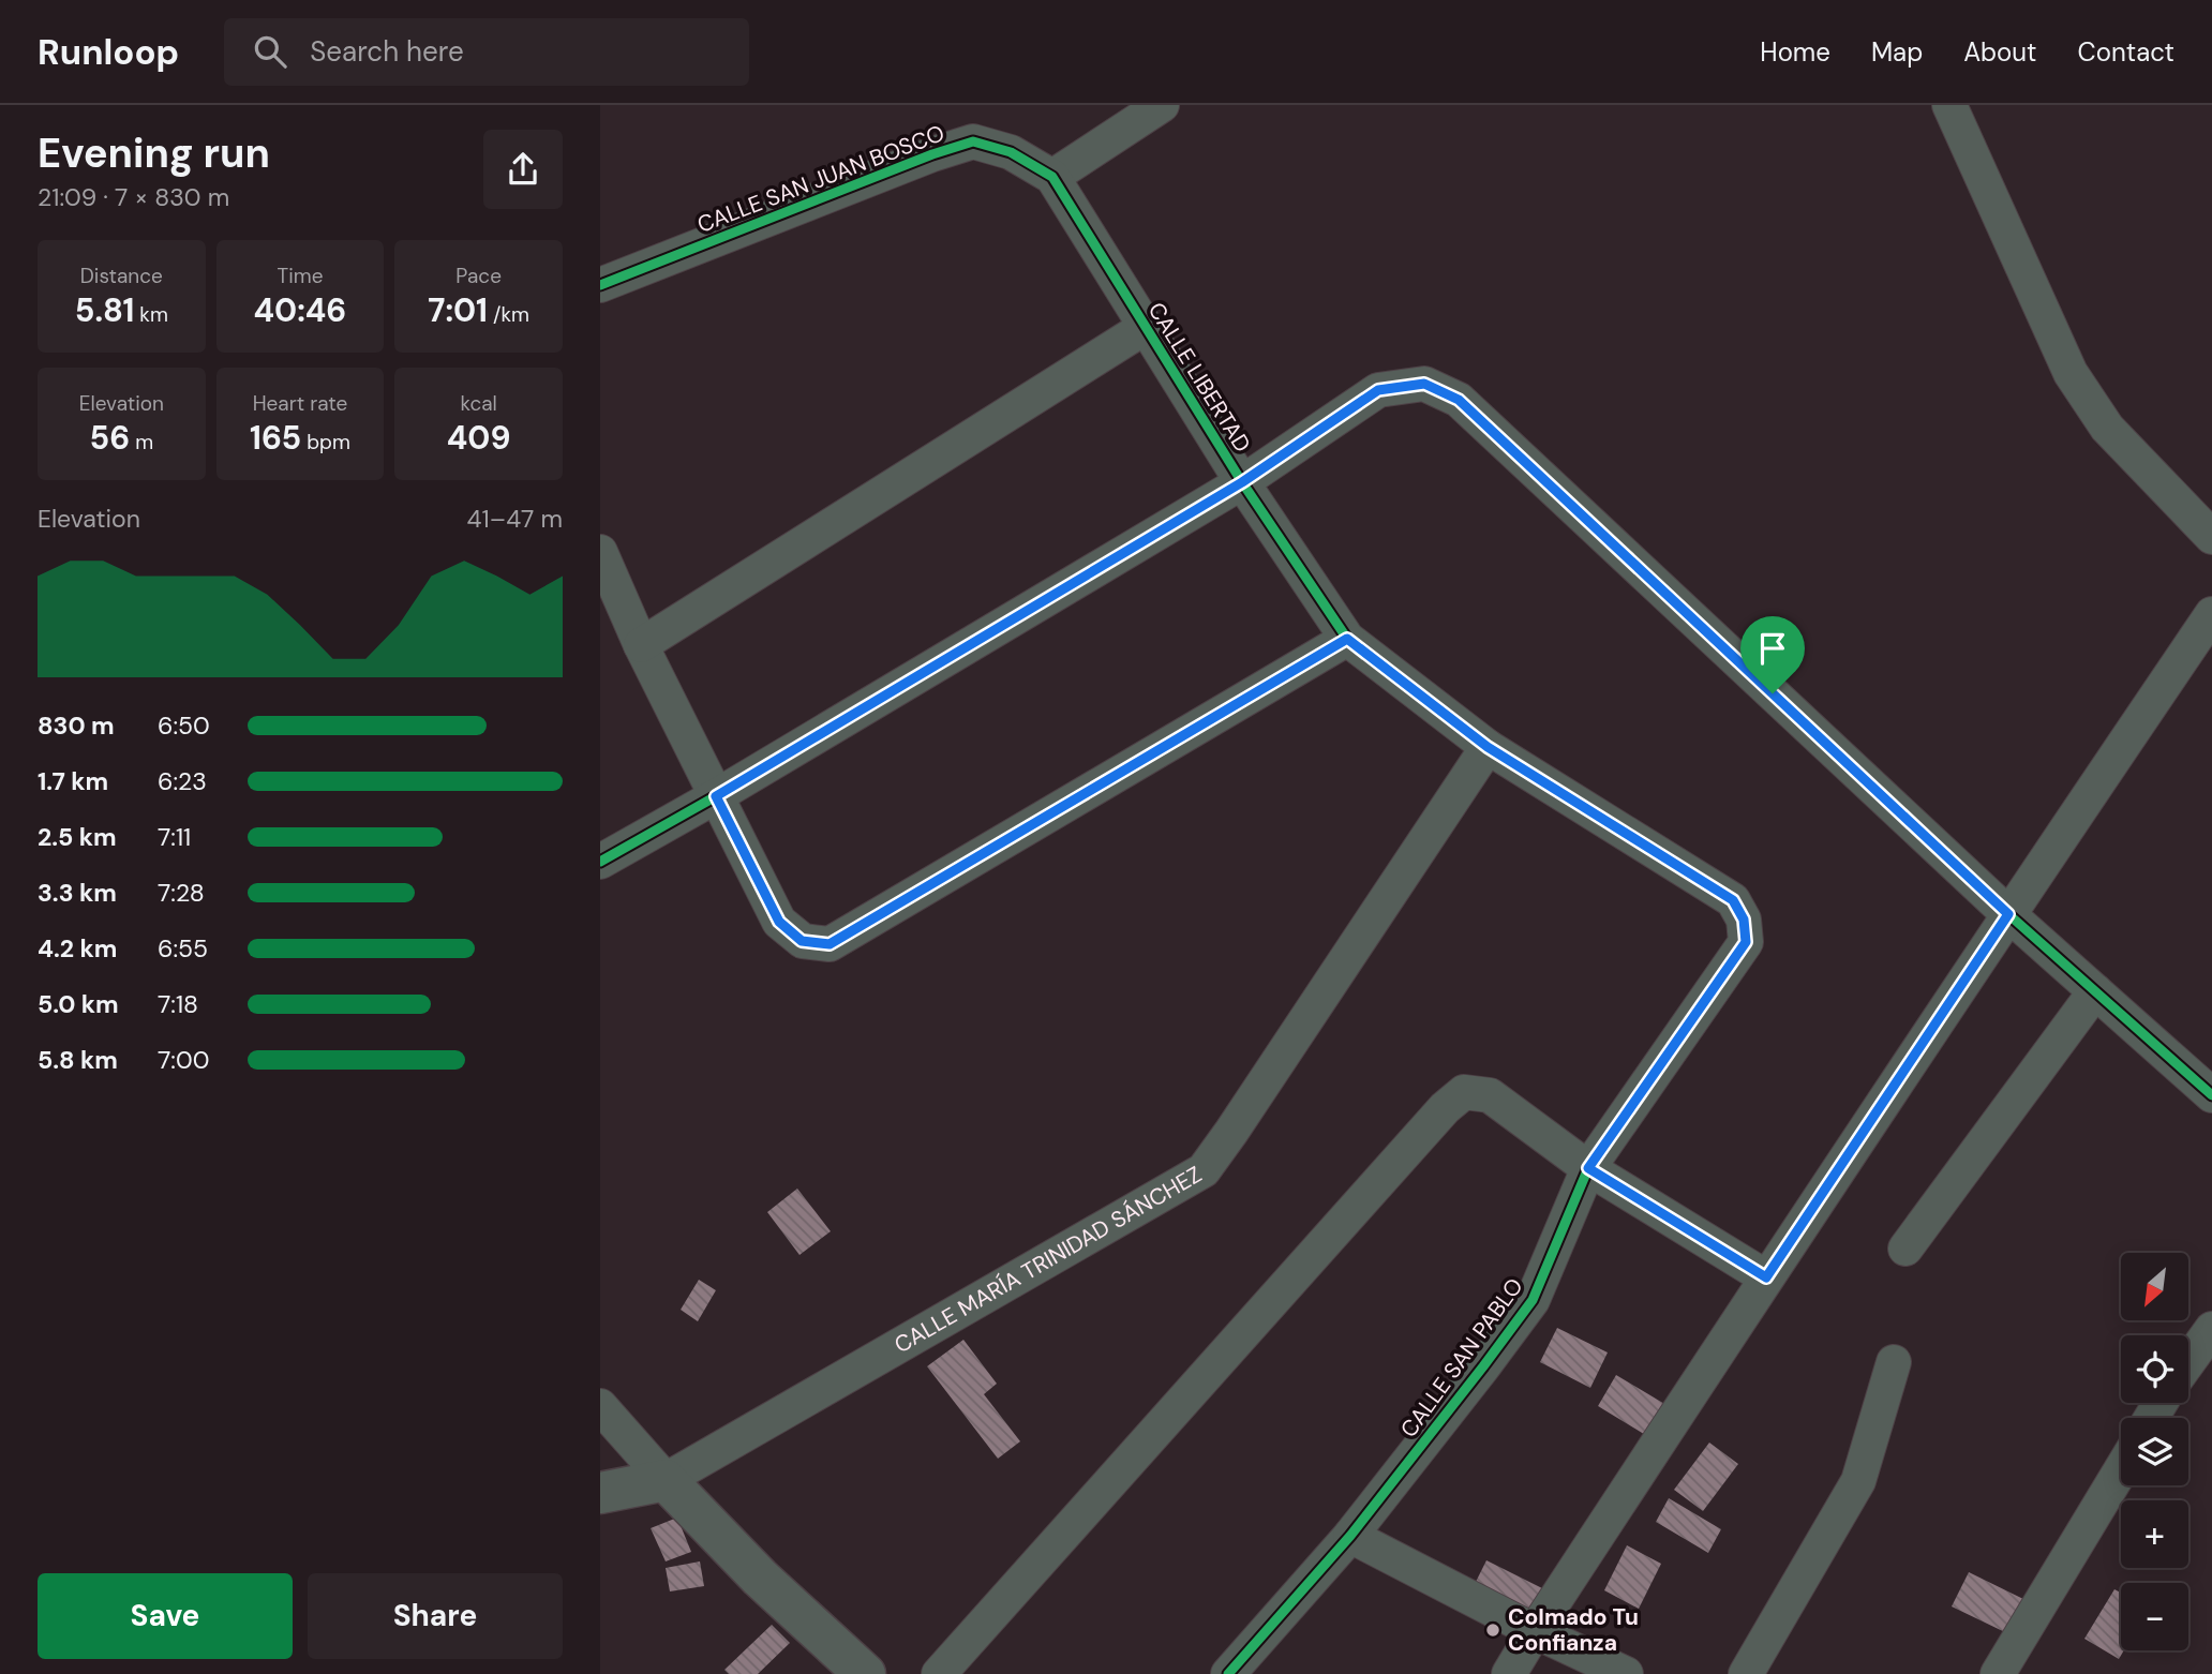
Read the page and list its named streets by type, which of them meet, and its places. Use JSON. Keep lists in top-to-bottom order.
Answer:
{
  "streets": {
    "street": [
      "CALLE SAN JUAN BOSCO",
      "CALLE LIBERTAD",
      "CALLE MARÍA TRINIDAD SÁNCHEZ",
      "CALLE SAN PABLO"
    ]
  },
  "crossings": [
    ["CALLE SAN JUAN BOSCO", "CALLE LIBERTAD"],
    ["CALLE LIBERTAD", "CALLE MARÍA TRINIDAD SÁNCHEZ"],
    ["CALLE LIBERTAD", "CALLE SAN PABLO"]
  ],
  "places": ["Colmado Tu Confianza"],
  "north": "bottom left",
  "page": {
    "header": "Runloop",
    "search": "Search here",
    "nav": [
      "Home",
      "Map",
      "About",
      "Contact"
    ],
    "heading": ["Evening run", "21:09 · 7 × 830 m"],
    "stats": [
      ["Distance", "5.81 km"],
      ["Time", "40:46"],
      ["Pace", "7:01 /km"],
      ["Elevation", "56 m"],
      ["Heart rate", "165 bpm"],
      ["kcal", "409"]
    ],
    "chart": ["Elevation", "41–47 m"],
    "list": [
      {
        "name": "830 m",
        "note": "6:50"
      },
      {
        "name": "1.7 km",
        "note": "6:23"
      },
      {
        "name": "2.5 km",
        "note": "7:11"
      },
      {
        "name": "3.3 km",
        "note": "7:28"
      },
      {
        "name": "4.2 km",
        "note": "6:55"
      },
      {
        "name": "5.0 km",
        "note": "7:18"
      },
      {
        "name": "5.8 km",
        "note": "7:00"
      }
    ],
    "map_buttons": ["+", "−"],
    "buttons": ["Save", "Share"]
  }
}
